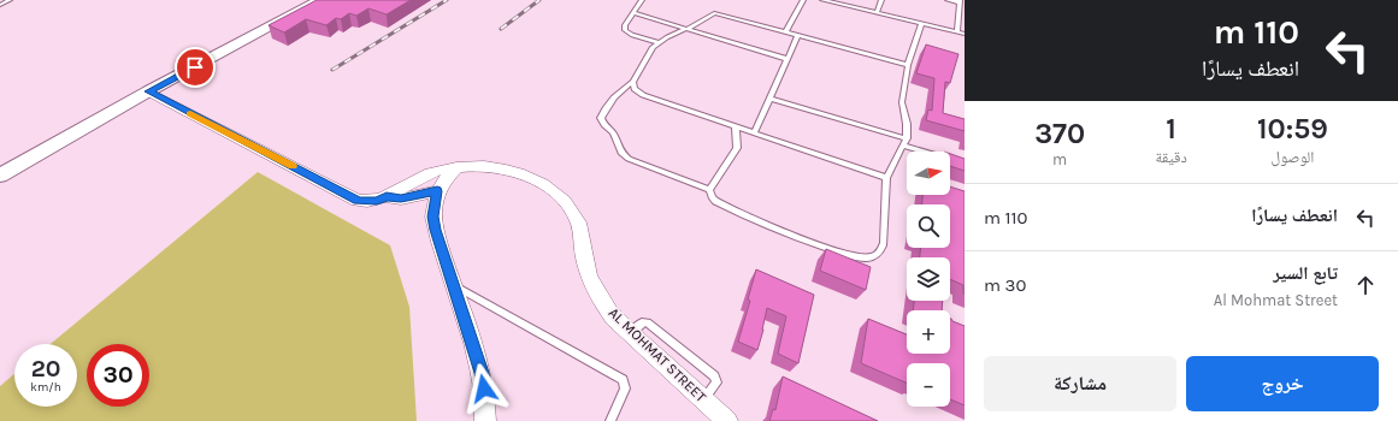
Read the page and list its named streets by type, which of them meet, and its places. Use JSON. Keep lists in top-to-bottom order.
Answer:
{
  "streets": {
    "street": ["AL MOHMAT STREET"]
  },
  "north": "right",
  "page": {
    "turn": ["110 m", "انعطف يسارًا"],
    "eta": [
      "10:59",
      "الوصول",
      "1",
      "دقيقة",
      "370",
      "m"
    ],
    "map_buttons": ["+", "−"],
    "list": [
      {
        "name": "انعطف يسارًا",
        "value": "110 m"
      },
      {
        "name": "تابع السير",
        "note": "Al Mohmat Street",
        "value": "30 m"
      }
    ],
    "speed": "20 km/h",
    "limit": "30",
    "buttons": ["خروج", "مشاركة"]
  }
}
